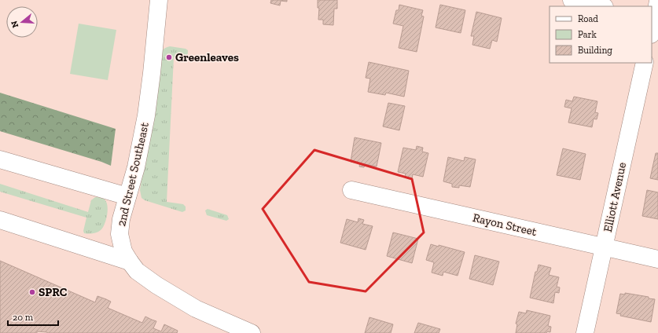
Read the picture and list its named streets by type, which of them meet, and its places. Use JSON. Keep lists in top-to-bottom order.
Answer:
{
  "streets": {
    "street": ["2nd Street Southeast", "Elliott Avenue", "Rayon Street"]
  },
  "crossings": [
    ["Elliott Avenue", "Rayon Street"]
  ],
  "places": ["Greenleaves", "SPRC"],
  "legend": ["Road", "Park", "Building"],
  "scale_bar": "20 m",
  "north": "left"
}
